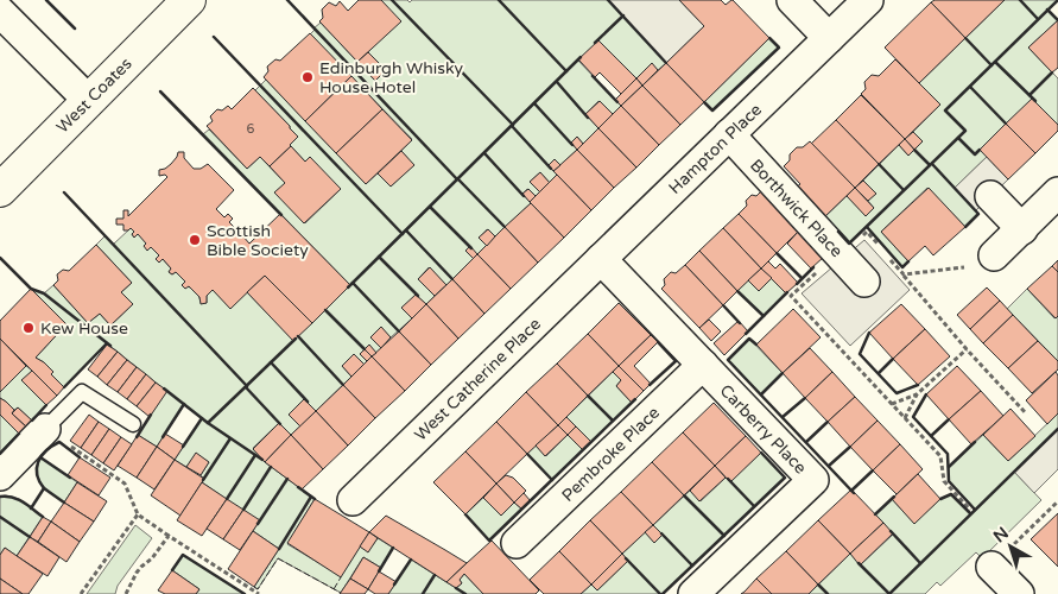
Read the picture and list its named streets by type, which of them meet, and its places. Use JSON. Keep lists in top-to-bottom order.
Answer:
{
  "streets": {
    "main road": ["West Coates"],
    "street": [
      "Hampton Place",
      "Borthwick Place",
      "West Catherine Place",
      "Carberry Place",
      "Pembroke Place"
    ]
  },
  "crossings": [
    ["Hampton Place", "Borthwick Place"],
    ["Hampton Place", "West Catherine Place"],
    ["Hampton Place", "Carberry Place"],
    ["West Catherine Place", "Carberry Place"],
    ["Carberry Place", "Pembroke Place"]
  ],
  "places": ["Edinburgh Whisky House Hotel", "Scottish Bible Society", "Kew House"],
  "house_numbers": ["6"],
  "north": "top left"
}
